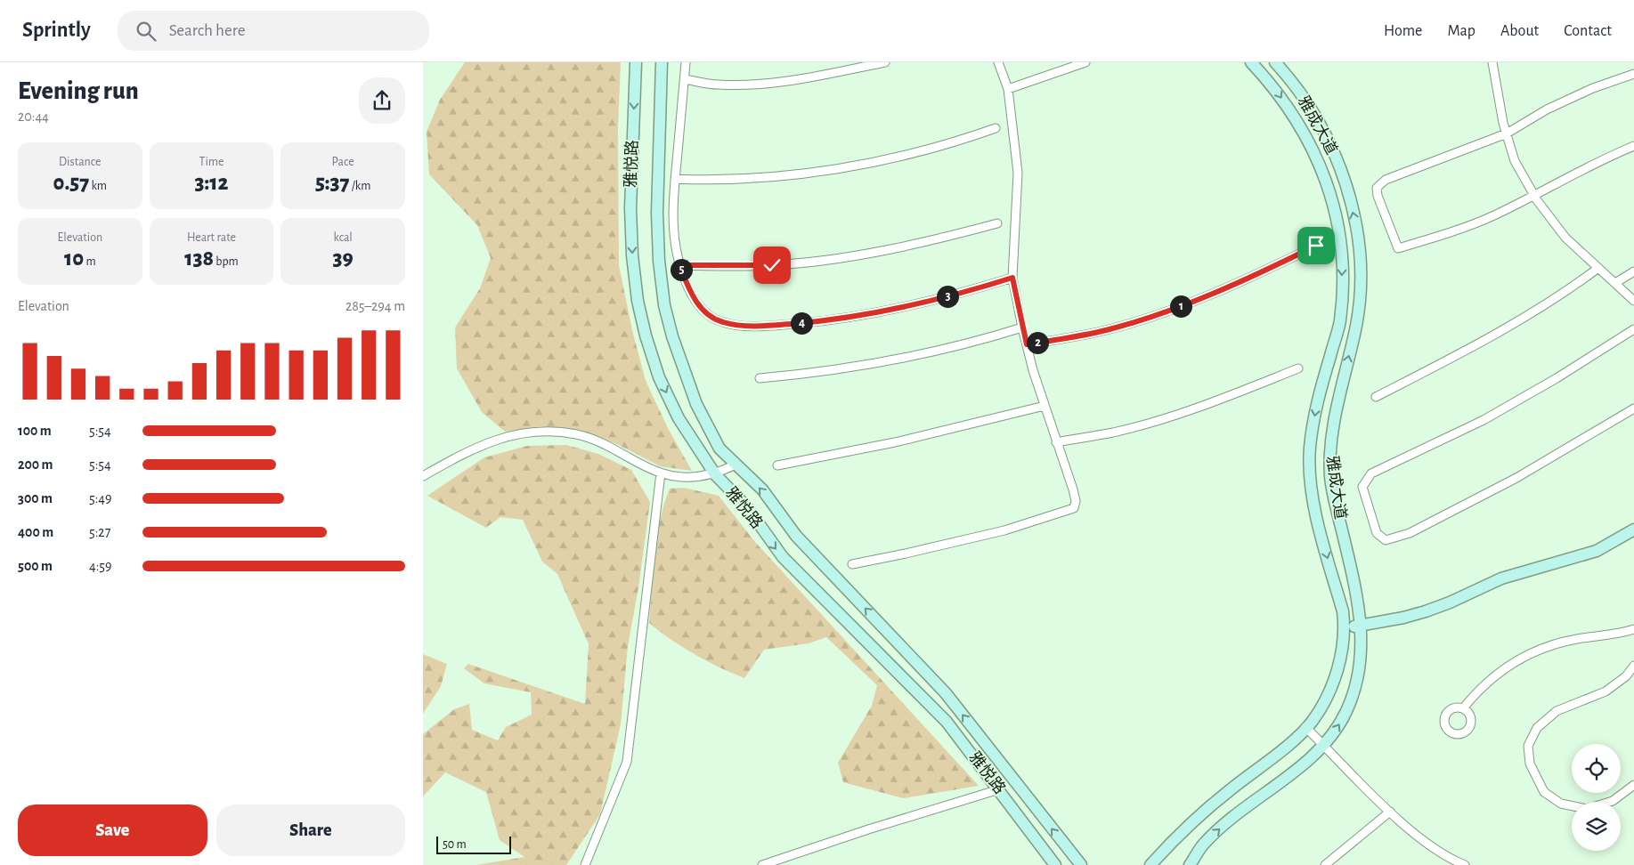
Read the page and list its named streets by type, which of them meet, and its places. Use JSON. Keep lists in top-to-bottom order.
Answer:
{
  "streets": {
    "street": ["雅成大道", "雅悦路"]
  },
  "scale_bar": "50 m",
  "page": {
    "header": "Sprintly",
    "search": "Search here",
    "nav": [
      "Home",
      "Map",
      "About",
      "Contact"
    ],
    "heading": ["Evening run", "20:44"],
    "stats": [
      ["Distance", "0.57 km"],
      ["Time", "3:12"],
      ["Pace", "5:37 /km"],
      ["Elevation", "10 m"],
      ["Heart rate", "138 bpm"],
      ["kcal", "39"]
    ],
    "pins": [
      "5",
      "3",
      "1",
      "4",
      "2"
    ],
    "chart": ["Elevation", "285–294 m"],
    "list": [
      {
        "name": "100 m",
        "note": "5:54"
      },
      {
        "name": "200 m",
        "note": "5:54"
      },
      {
        "name": "300 m",
        "note": "5:49"
      },
      {
        "name": "400 m",
        "note": "5:27"
      },
      {
        "name": "500 m",
        "note": "4:59"
      }
    ],
    "buttons": ["Save", "Share"],
    "scale": "50 m"
  }
}
